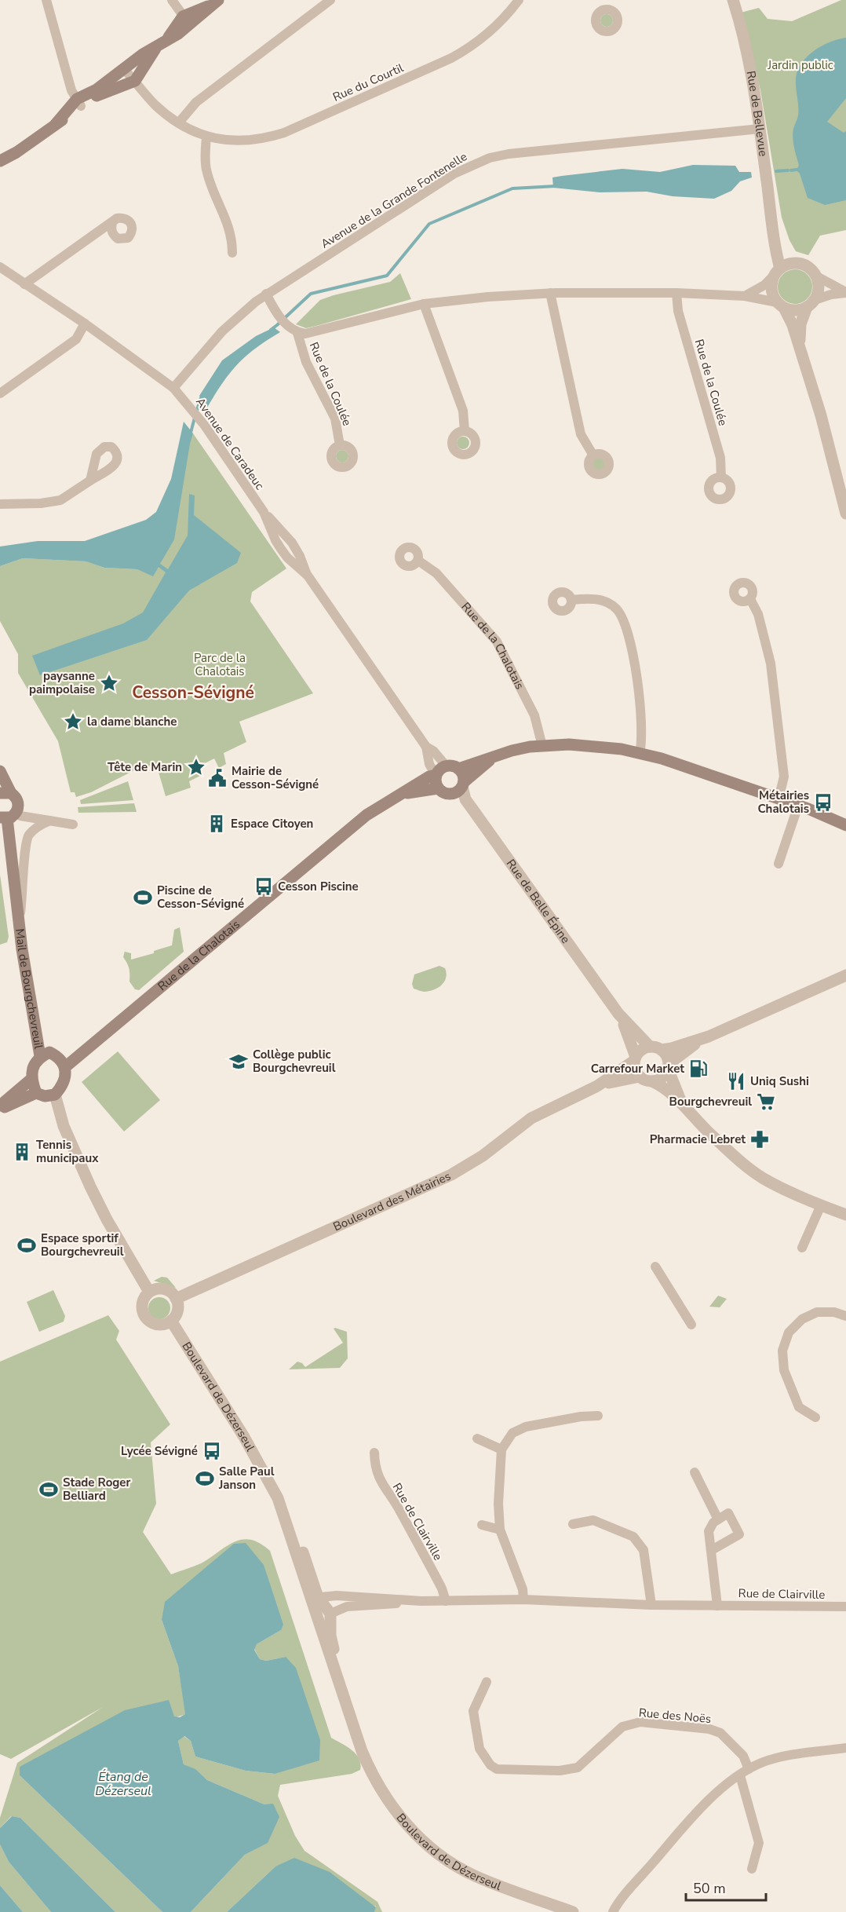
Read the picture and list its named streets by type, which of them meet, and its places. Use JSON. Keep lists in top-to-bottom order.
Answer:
{
  "streets": {
    "main road": ["Rue de la Chalotais", "Mail de Bourgchevreuil"],
    "street": [
      "Rue du Courtil",
      "Rue de Bellevue",
      "Avenue de la Grande Fontenelle",
      "Rue de la Coulée",
      "Avenue de Caradeuc",
      "Rue de Belle Épine",
      "Boulevard des Métairies",
      "Boulevard de Dézerseul",
      "Rue de Clairville",
      "Rue des Noës"
    ]
  },
  "crossings": [
    ["Rue de Bellevue", "Avenue de la Grande Fontenelle"],
    ["Rue de Bellevue", "Rue de la Coulée"],
    ["Avenue de la Grande Fontenelle", "Rue de la Coulée"],
    ["Avenue de la Grande Fontenelle", "Avenue de Caradeuc"],
    ["Avenue de Caradeuc", "Rue de la Chalotais"],
    ["Avenue de Caradeuc", "Rue de Belle Épine"],
    ["Rue de la Chalotais", "Rue de Belle Épine"],
    ["Rue de la Chalotais", "Mail de Bourgchevreuil"],
    ["Rue de Belle Épine", "Boulevard des Métairies"],
    ["Boulevard des Métairies", "Boulevard de Dézerseul"],
    ["Boulevard de Dézerseul", "Rue de Clairville"]
  ],
  "districts": ["Cesson-Sévigné"],
  "water": ["Étang de Dézerseul"],
  "parks": ["Jardin public", "Parc de la Chalotais"],
  "places": {
    "place": ["paysanne paimpolaise", "la dame blanche", "Tête de Marin"],
    "public building": ["Mairie de Cesson-Sévigné"],
    "bus stop": ["Métairies Chalotais", "Cesson Piscine", "Lycée Sévigné"],
    "building": ["Espace Citoyen", "Tennis municipaux"],
    "sports": [
      "Piscine de Cesson-Sévigné",
      "Espace sportif Bourgchevreuil",
      "Salle Paul Janson",
      "Stade Roger Belliard"
    ],
    "school or university": ["Collège public Bourgchevreuil"],
    "fuel station": ["Carrefour Market"],
    "restaurant": ["Uniq Sushi"],
    "supermarket": ["Bourgchevreuil"],
    "pharmacy": ["Pharmacie Lebret"]
  },
  "scale_bar": "50 m"
}
